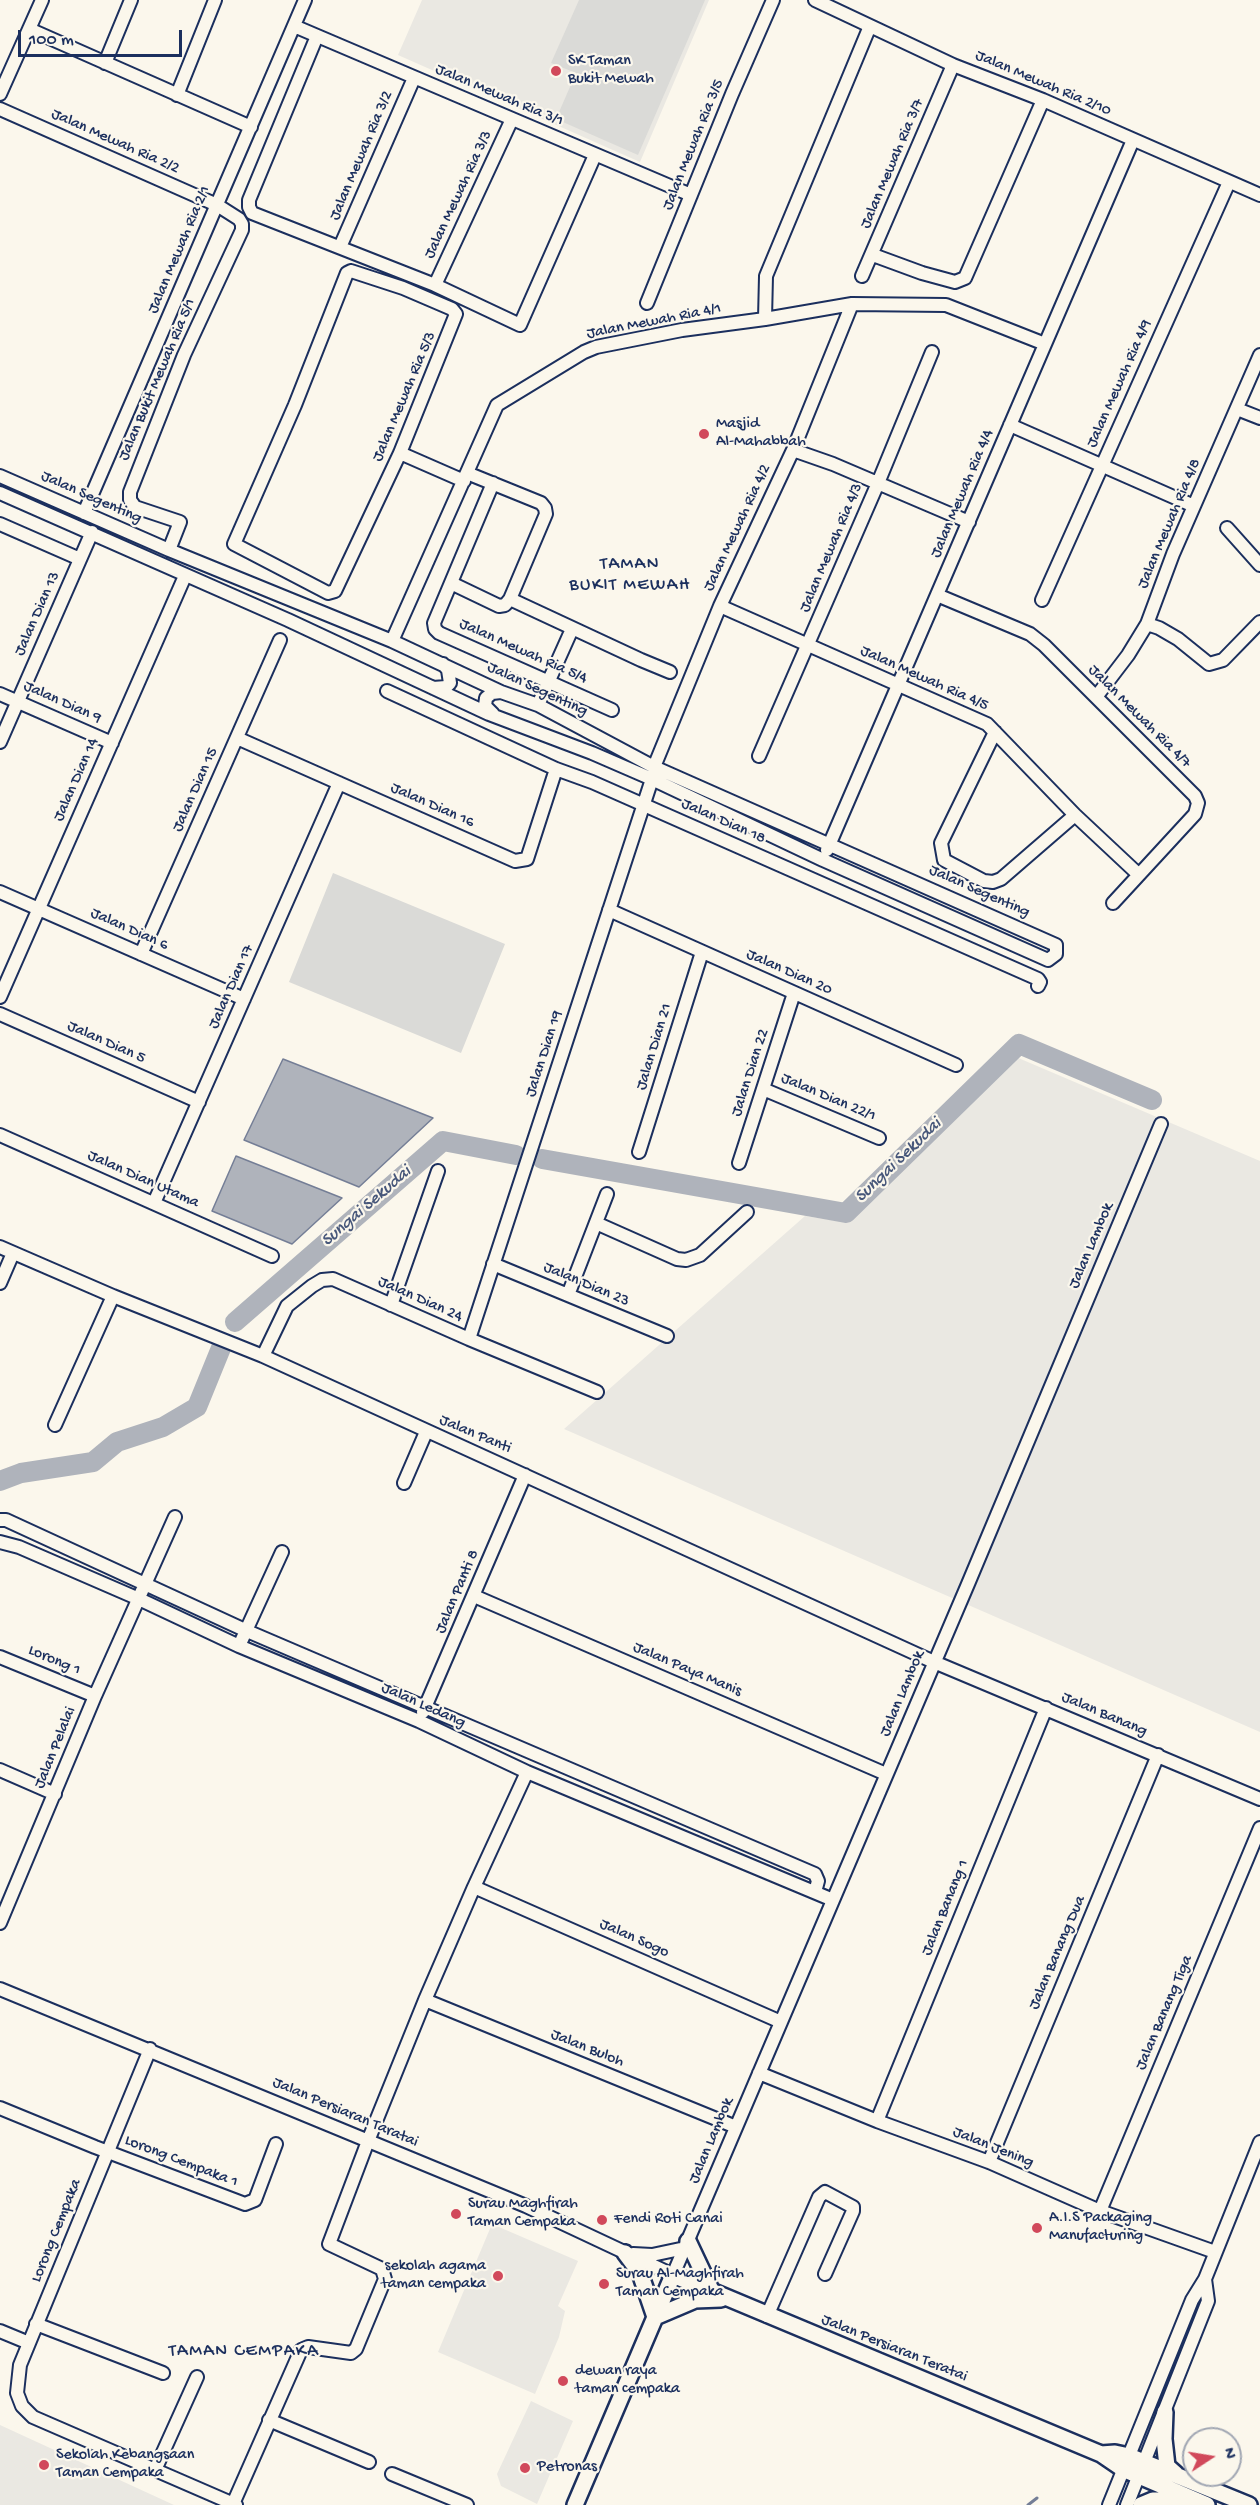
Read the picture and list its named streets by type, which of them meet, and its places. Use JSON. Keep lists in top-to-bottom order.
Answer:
{
  "streets": {
    "main road": ["Jalan Persiaran Teratai"],
    "street": [
      "Jalan Mewah Ria 2/10",
      "Jalan Mewah Ria 3/1",
      "Jalan Mewah Ria 2/2",
      "Jalan Mewah Ria 3/5",
      "Jalan Mewah Ria 3/2",
      "Jalan Mewah Ria 3/7",
      "Jalan Mewah Ria 3/3",
      "Jalan Mewah Ria 2/1",
      "Jalan Mewah Ria 4/1",
      "Jalan Bukit Mewah Ria 5/1",
      "Jalan Mewah Ria 4/9",
      "Jalan Mewah Ria 5/3",
      "Jalan Mewah Ria 4/4",
      "Jalan Segenting",
      "Jalan Mewah Ria 4/8",
      "Jalan Mewah Ria 4/2",
      "Jalan Mewah Ria 4/3",
      "Jalan Dian 13",
      "Jalan Mewah Ria 5/4",
      "Jalan Mewah Ria 4/5",
      "Jalan Dian 9",
      "Jalan Mewah Ria 4/7",
      "Jalan Dian 14",
      "Jalan Dian 15",
      "Jalan Dian 16",
      "Jalan Dian 18",
      "Jalan Dian 6",
      "Jalan Dian 20",
      "Jalan Dian 17",
      "Jalan Dian 5",
      "Jalan Dian 21",
      "Jalan Dian 19",
      "Jalan Dian 22",
      "Jalan Dian 22/1",
      "Jalan Dian Utama",
      "Jalan Lambok",
      "Jalan Dian 23",
      "Jalan Dian 24",
      "Jalan Panti",
      "Jalan Panti 8",
      "Lorong 1",
      "Jalan Paya Manis",
      "Jalan Ledang",
      "Jalan Banang",
      "Jalan Pelalai",
      "Jalan Banang 1",
      "Jalan Sogo",
      "Jalan Banang Dua",
      "Jalan Banang Tiga",
      "Jalan Buloh",
      "Jalan Persiaran Taratai",
      "Jalan Jening",
      "Lorong Cempaka 1",
      "Lorong Cempaka"
    ]
  },
  "crossings": [
    ["Jalan Mewah Ria 2/10", "Jalan Mewah Ria 3/7"],
    ["Jalan Mewah Ria 2/10", "Jalan Mewah Ria 4/9"],
    ["Jalan Mewah Ria 2/10", "Jalan Mewah Ria 4/4"],
    ["Jalan Mewah Ria 3/1", "Jalan Mewah Ria 3/5"],
    ["Jalan Mewah Ria 3/1", "Jalan Mewah Ria 3/2"],
    ["Jalan Mewah Ria 3/1", "Jalan Mewah Ria 3/3"],
    ["Jalan Mewah Ria 3/1", "Jalan Mewah Ria 2/1"],
    ["Jalan Mewah Ria 2/2", "Jalan Mewah Ria 2/1"],
    ["Jalan Mewah Ria 2/2", "Jalan Bukit Mewah Ria 5/1"],
    ["Jalan Mewah Ria 2/1", "Jalan Bukit Mewah Ria 5/1"],
    ["Jalan Mewah Ria 2/1", "Jalan Segenting"],
    ["Jalan Mewah Ria 4/1", "Jalan Mewah Ria 4/4"],
    ["Jalan Mewah Ria 4/1", "Jalan Segenting"],
    ["Jalan Mewah Ria 4/1", "Jalan Mewah Ria 4/2"],
    ["Jalan Bukit Mewah Ria 5/1", "Jalan Segenting"],
    ["Jalan Mewah Ria 4/4", "Jalan Segenting"],
    ["Jalan Mewah Ria 4/4", "Jalan Mewah Ria 4/5"],
    ["Jalan Mewah Ria 4/4", "Jalan Mewah Ria 4/7"],
    ["Jalan Segenting", "Jalan Mewah Ria 4/2"],
    ["Jalan Segenting", "Jalan Dian 13"],
    ["Jalan Segenting", "Jalan Dian 14"],
    ["Jalan Segenting", "Jalan Dian 19"],
    ["Jalan Mewah Ria 4/8", "Jalan Mewah Ria 4/7"],
    ["Jalan Mewah Ria 4/2", "Jalan Mewah Ria 4/5"],
    ["Jalan Mewah Ria 4/2", "Jalan Dian 19"],
    ["Jalan Mewah Ria 4/3", "Jalan Mewah Ria 4/5"],
    ["Jalan Dian 13", "Jalan Dian 9"],
    ["Jalan Mewah Ria 4/5", "Jalan Mewah Ria 4/7"],
    ["Jalan Dian 9", "Jalan Dian 14"],
    ["Jalan Dian 14", "Jalan Dian 6"],
    ["Jalan Dian 15", "Jalan Dian 16"],
    ["Jalan Dian 15", "Jalan Dian 6"],
    ["Jalan Dian 16", "Jalan Dian 18"],
    ["Jalan Dian 16", "Jalan Dian 17"],
    ["Jalan Dian 18", "Jalan Dian 19"],
    ["Jalan Dian 6", "Jalan Dian 17"],
    ["Jalan Dian 20", "Jalan Dian 21"],
    ["Jalan Dian 20", "Jalan Dian 19"],
    ["Jalan Dian 20", "Jalan Dian 22"],
    ["Jalan Dian 17", "Jalan Dian 5"],
    ["Jalan Dian 17", "Jalan Dian Utama"],
    ["Jalan Dian 19", "Jalan Dian 23"],
    ["Jalan Dian 19", "Jalan Dian 24"],
    ["Jalan Dian 22", "Jalan Dian 22/1"],
    ["Jalan Lambok", "Jalan Panti"],
    ["Jalan Lambok", "Jalan Paya Manis"],
    ["Jalan Lambok", "Jalan Ledang"],
    ["Jalan Lambok", "Jalan Banang"],
    ["Jalan Lambok", "Jalan Sogo"],
    ["Jalan Lambok", "Jalan Buloh"],
    ["Jalan Lambok", "Jalan Persiaran Taratai"],
    ["Jalan Lambok", "Jalan Jening"],
    ["Jalan Lambok", "Jalan Persiaran Teratai"],
    ["Jalan Dian 24", "Jalan Panti"],
    ["Jalan Panti", "Jalan Panti 8"],
    ["Jalan Panti", "Jalan Banang"],
    ["Jalan Panti 8", "Jalan Paya Manis"],
    ["Jalan Panti 8", "Jalan Ledang"],
    ["Lorong 1", "Jalan Pelalai"],
    ["Jalan Ledang", "Jalan Pelalai"],
    ["Jalan Banang", "Jalan Banang 1"],
    ["Jalan Banang", "Jalan Banang Dua"],
    ["Jalan Banang 1", "Jalan Jening"],
    ["Jalan Banang Dua", "Jalan Jening"],
    ["Jalan Banang Tiga", "Jalan Jening"],
    ["Jalan Persiaran Taratai", "Lorong Cempaka"],
    ["Jalan Persiaran Taratai", "Jalan Persiaran Teratai"],
    ["Lorong Cempaka 1", "Lorong Cempaka"]
  ],
  "districts": ["TAMAN BUKIT MEWAH", "TAMAN CEMPAKA"],
  "water": ["Sungai Sekudai"],
  "places": [
    "SK Taman Bukit Mewah",
    "Masjid Al-Mahabbah",
    "Surau Maghfirah Taman Cempaka",
    "Fendi Roti Canai",
    "A.I.S Packaging Manufacturing",
    "sekolah agama taman cempaka",
    "Surau Al-Maghfirah Taman Cempaka",
    "dewan raya taman cempaka",
    "Sekolah Kebangsaan Taman Cempaka",
    "Petronas"
  ],
  "scale_bar": "100 m",
  "north": "right"
}
